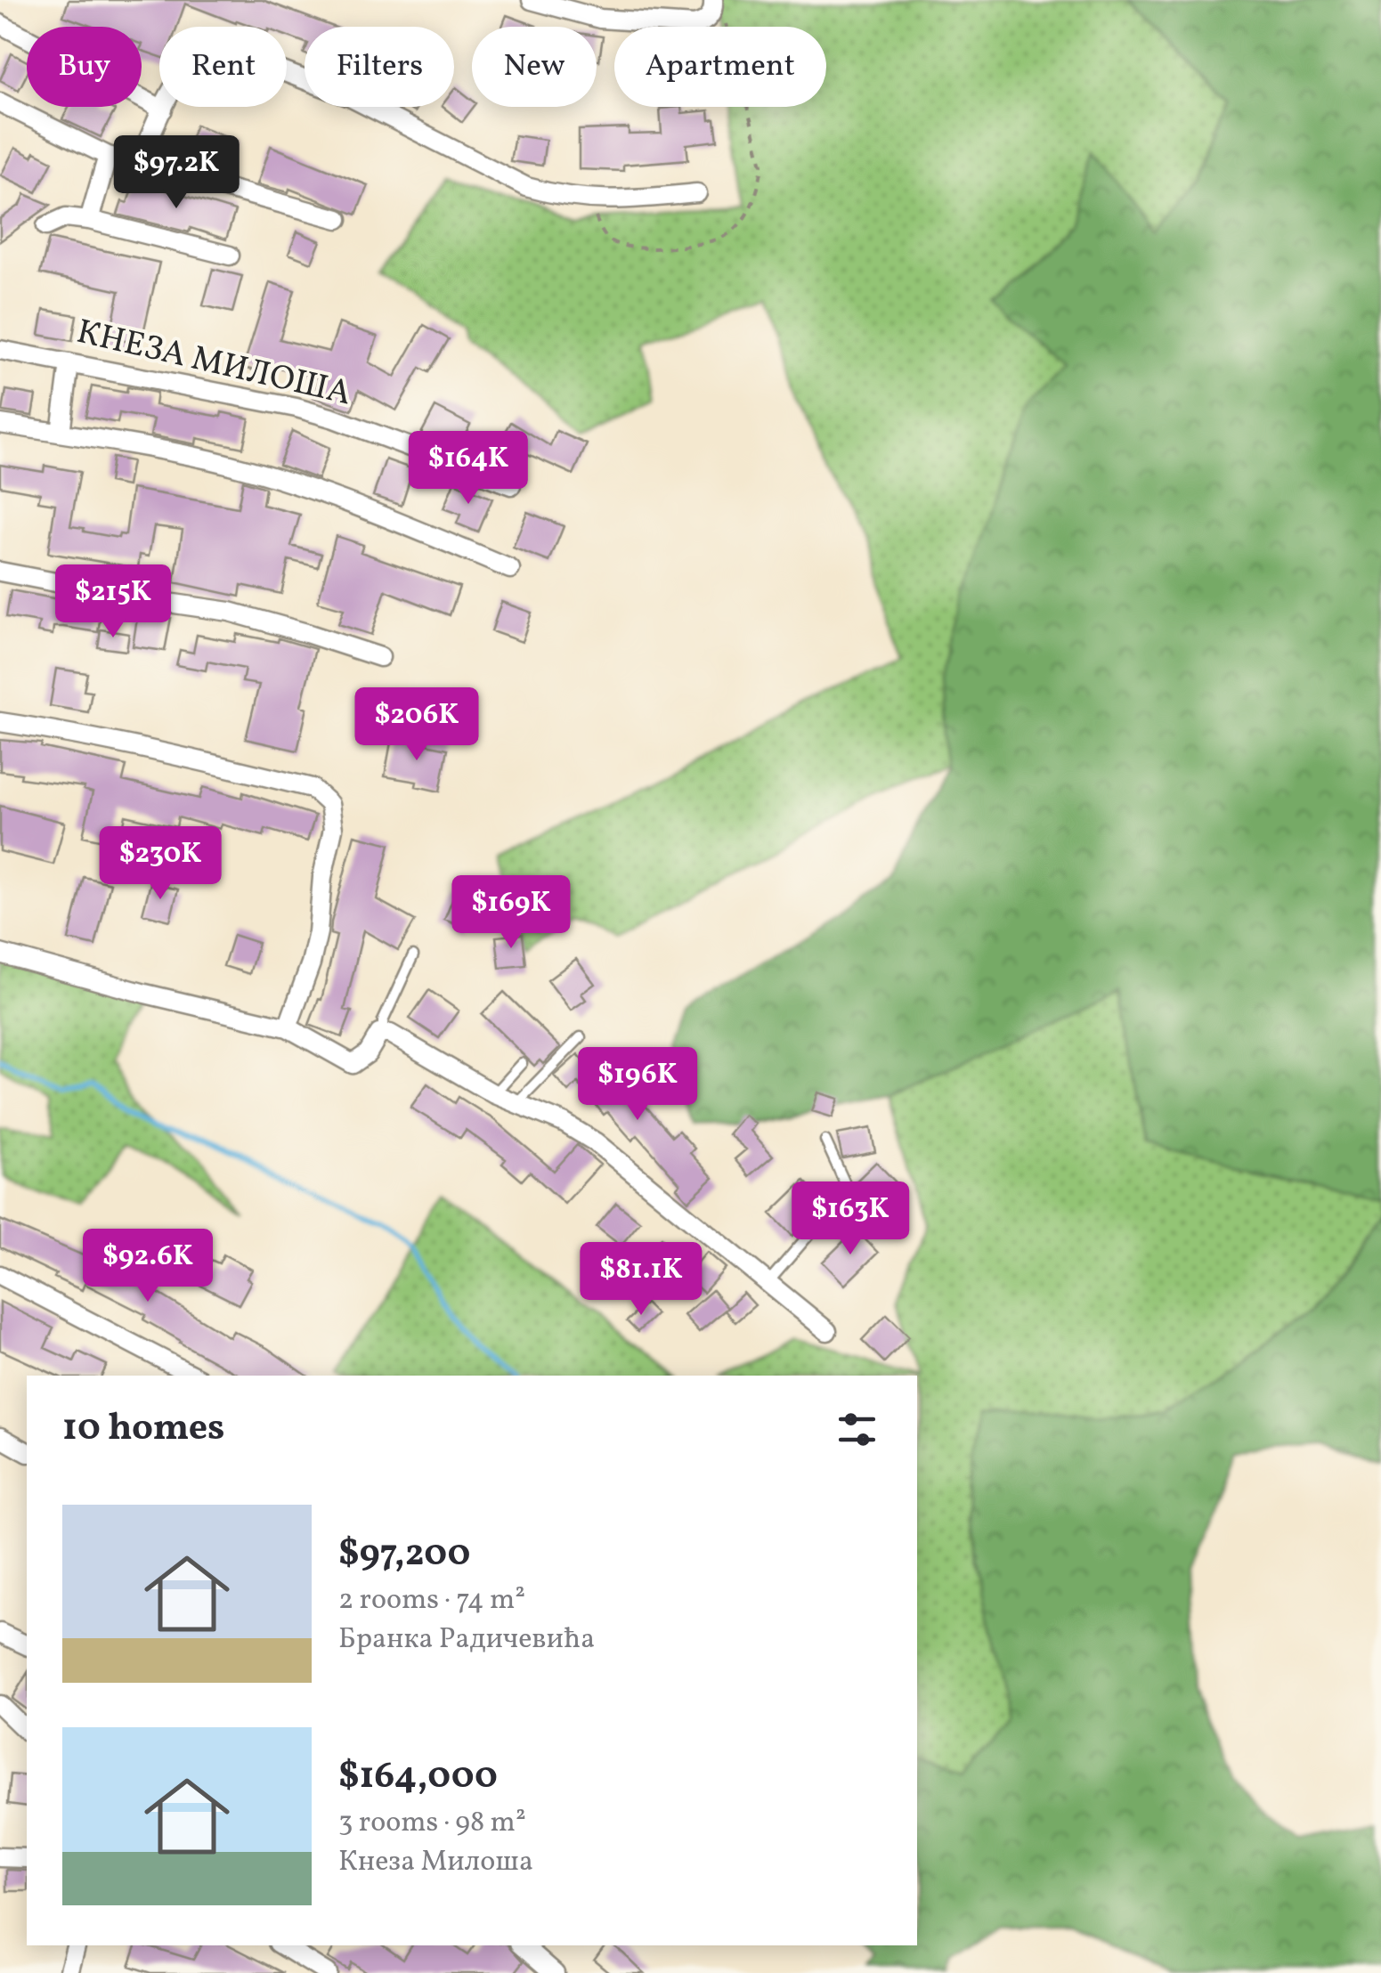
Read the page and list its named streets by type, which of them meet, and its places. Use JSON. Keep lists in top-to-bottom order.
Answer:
{
  "streets": {
    "street": ["КНЕЗА МИЛОША"]
  },
  "page": {
    "chip": [
      "Buy",
      "Rent",
      "Filters",
      "New",
      "Apartment"
    ],
    "price": [
      "$97.2K",
      "$164K",
      "$215K",
      "$206K",
      "$230K",
      "$169K",
      "$196K",
      "$163K",
      "$92.6K",
      "$81.1K"
    ],
    "heading": "10 homes",
    "list": [
      {
        "name": "$97,200",
        "note": "2 rooms · 74 m² · Бранка Радичевића"
      },
      {
        "name": "$164,000",
        "note": "3 rooms · 98 m² · Кнеза Милоша"
      }
    ]
  }
}
